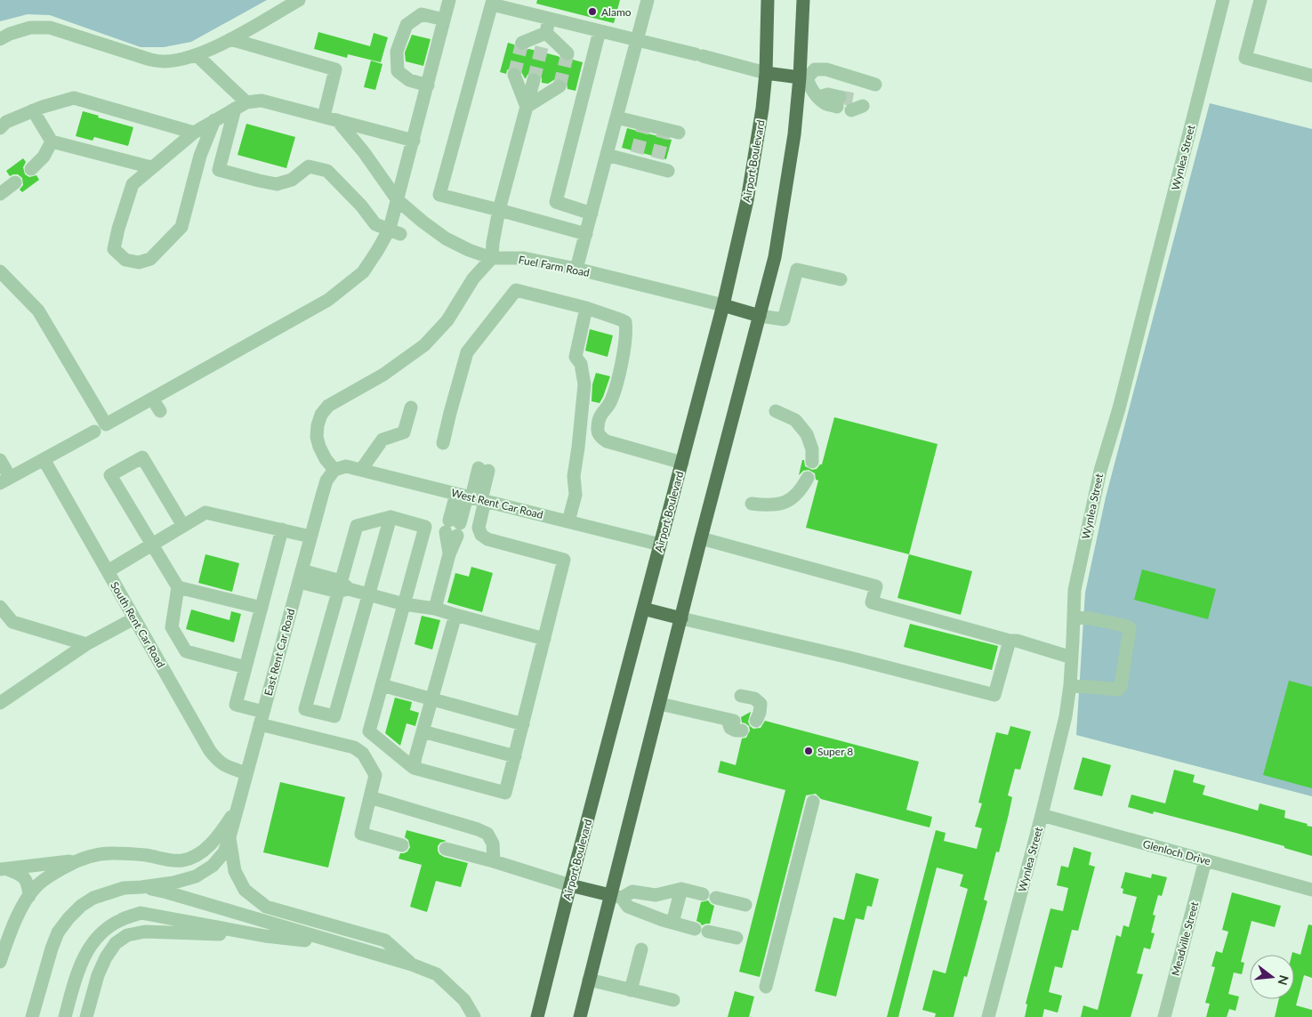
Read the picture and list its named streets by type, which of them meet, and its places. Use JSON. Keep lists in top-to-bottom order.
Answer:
{
  "streets": {
    "main road": ["Airport Boulevard"],
    "street": [
      "Wynlea Street",
      "Fuel Farm Road",
      "West Rent Car Road",
      "South Rent Car Road",
      "East Rent Car Road",
      "Glenloch Drive",
      "Meadville Street"
    ]
  },
  "crossings": [
    ["Wynlea Street", "Glenloch Drive"],
    ["Airport Boulevard", "Fuel Farm Road"],
    ["Airport Boulevard", "West Rent Car Road"],
    ["West Rent Car Road", "East Rent Car Road"],
    ["South Rent Car Road", "East Rent Car Road"],
    ["Glenloch Drive", "Meadville Street"]
  ],
  "places": ["Alamo", "Super 8"],
  "north": "right"
}
